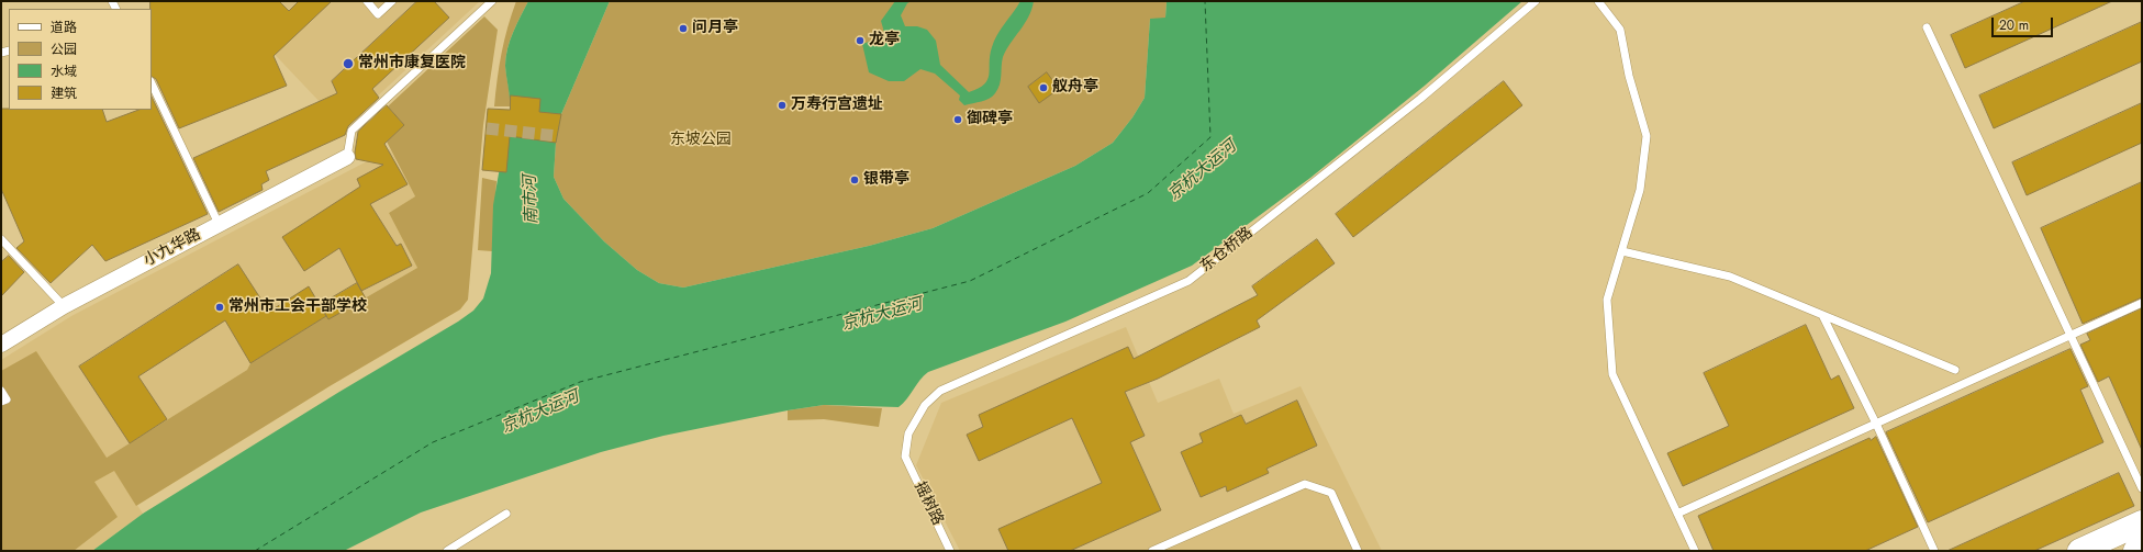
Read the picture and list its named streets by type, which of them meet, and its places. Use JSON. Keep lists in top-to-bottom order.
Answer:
{
  "streets": {
    "street": ["小九华路"],
    "lane": ["东仓桥路", "摇树路"]
  },
  "crossings": [
    ["东仓桥路", "摇树路"]
  ],
  "water": ["京杭大运河", "南市河"],
  "parks": ["东坡公园"],
  "places": [
    "问月亭",
    "龙亭",
    "常州市康复医院",
    "舣舟亭",
    "万寿行宫遗址",
    "御碑亭",
    "银带亭",
    "常州市工会干部学校"
  ],
  "legend": [
    "道路",
    "公园",
    "水域",
    "建筑"
  ],
  "scale_bar": "20 m"
}
